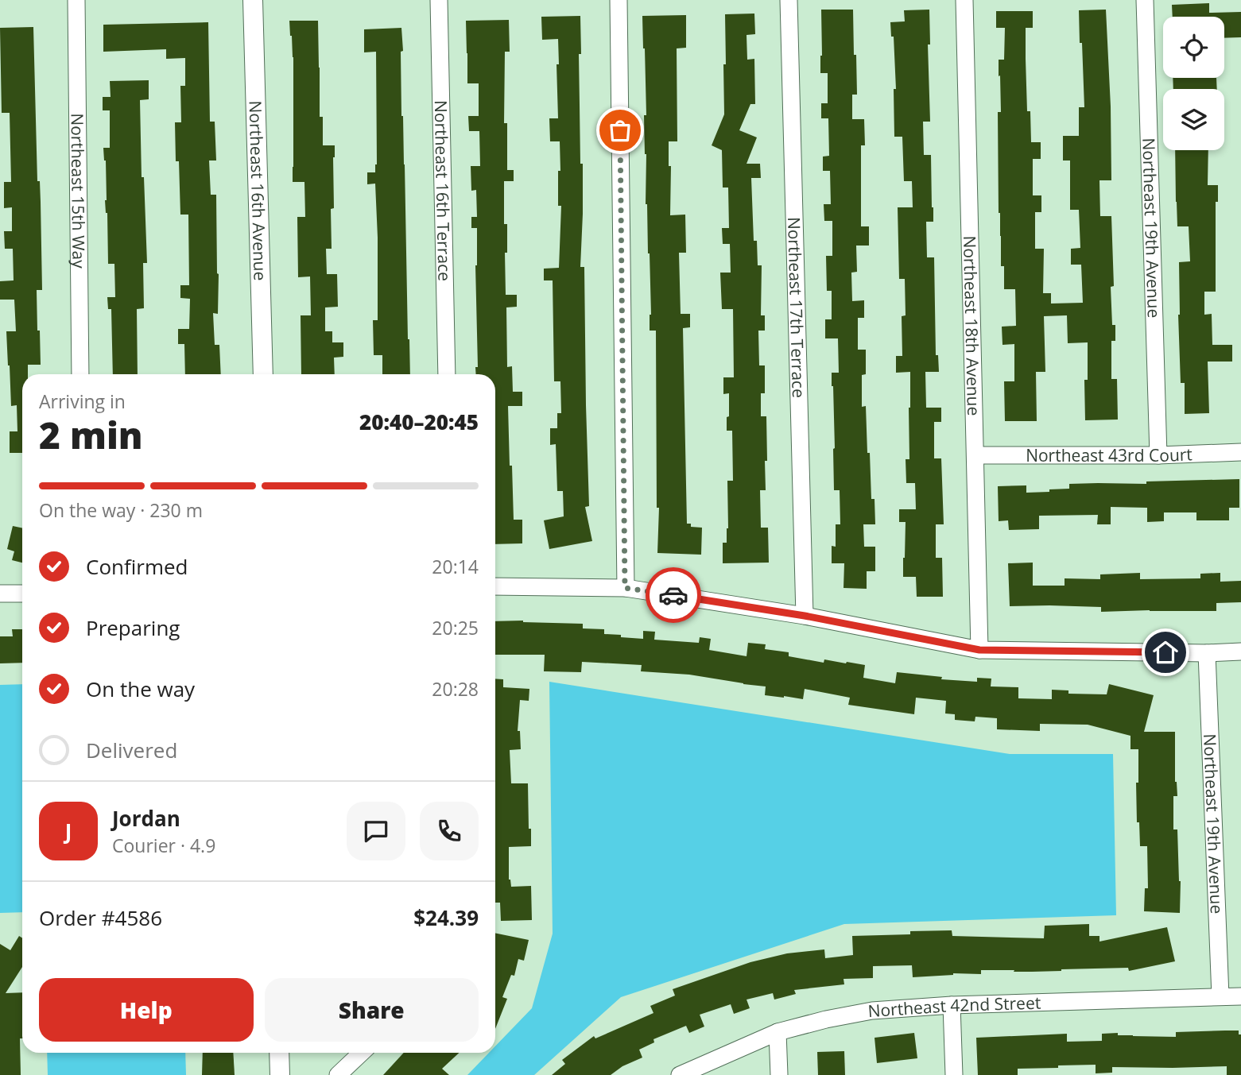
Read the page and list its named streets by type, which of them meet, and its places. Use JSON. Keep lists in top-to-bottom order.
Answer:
{
  "streets": {
    "street": [
      "Northeast 15th Way",
      "Northeast 16th Avenue",
      "Northeast 16th Terrace",
      "Northeast 19th Avenue",
      "Northeast 17th Terrace",
      "Northeast 18th Avenue",
      "Northeast 43rd Court",
      "Northeast 42nd Street"
    ]
  },
  "crossings": [
    ["Northeast 19th Avenue", "Northeast 43rd Court"],
    ["Northeast 19th Avenue", "Northeast 42nd Street"],
    ["Northeast 18th Avenue", "Northeast 43rd Court"]
  ],
  "page": {
    "heading": ["2 min", "Arriving in", "20:40–20:45"],
    "panel": [
      "Jordan",
      "Courier · 4.9",
      "Order #4586",
      "$24.39"
    ],
    "bar": "On the way · 230 m",
    "list": [
      ["Confirmed", "20:14"],
      ["Preparing", "20:25"],
      ["On the way", "20:28"],
      "Delivered"
    ],
    "round": "J",
    "buttons": ["Help", "Share"]
  }
}
